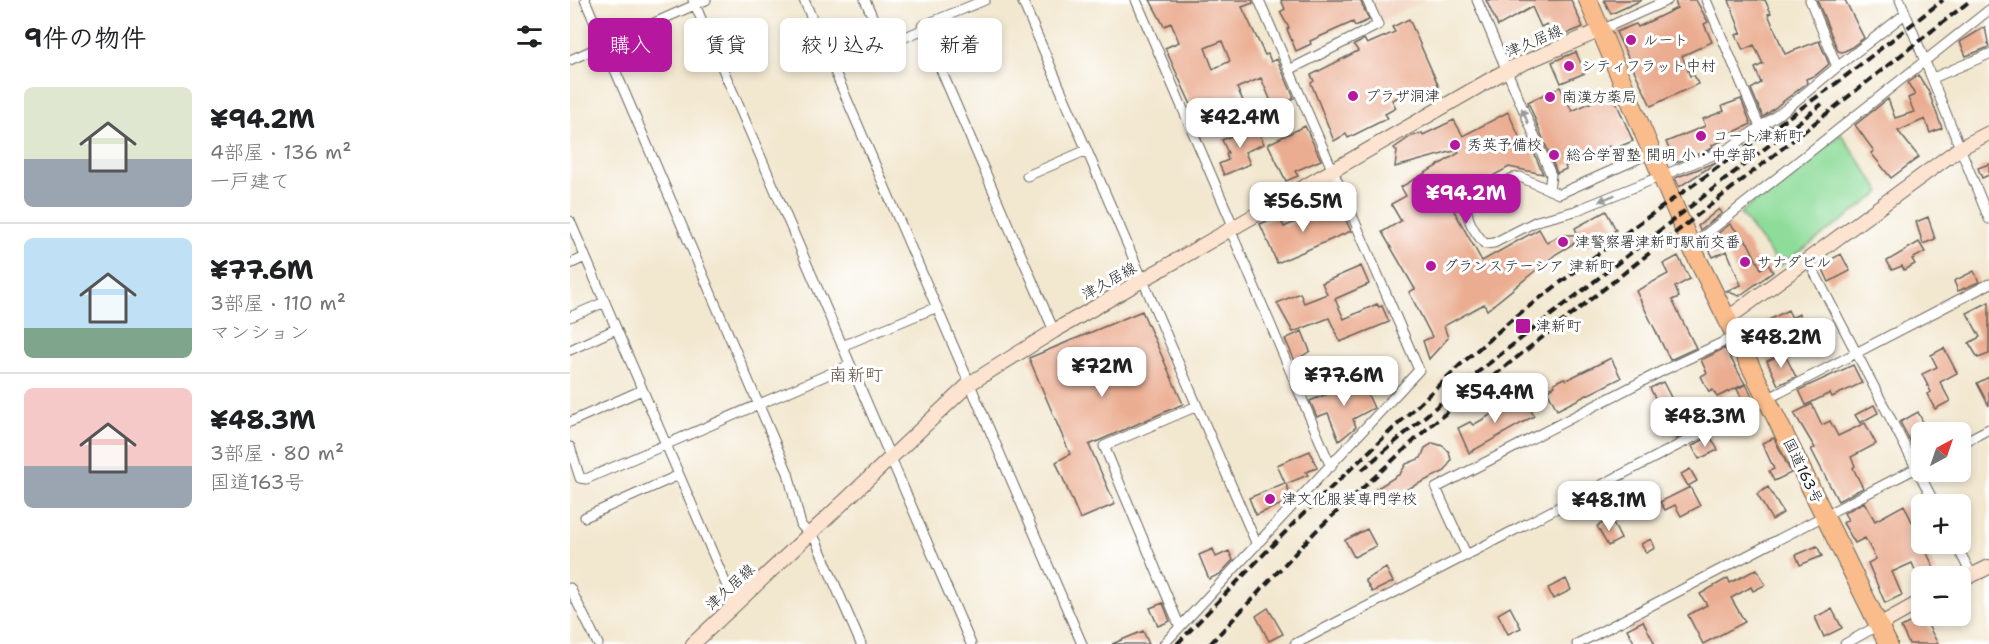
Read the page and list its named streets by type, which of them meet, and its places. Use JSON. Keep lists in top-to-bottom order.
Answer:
{
  "streets": {
    "highway": ["国道163号"],
    "main road": ["津久居線"]
  },
  "crossings": [
    ["津久居線", "国道163号"]
  ],
  "districts": ["南新町"],
  "places": {
    "other": [
      "ルート",
      "シティフラット中村",
      "プラザ洞津",
      "南漢方薬局",
      "コート津新町",
      "秀英予備校",
      "総合学習塾 開明 小・中学部",
      "津警察署津新町駅前交番",
      "サナダビル",
      "グランステーシア 津新町",
      "津文化服装専門学校"
    ],
    "transit": ["津新町"]
  },
  "north": "top right",
  "page": {
    "heading": "9件の物件",
    "chip": [
      "購入",
      "賃貸",
      "絞り込み",
      "新着"
    ],
    "list": [
      {
        "name": "¥94.2M",
        "note": "4部屋 · 136 m² · 一戸建て"
      },
      {
        "name": "¥77.6M",
        "note": "3部屋 · 110 m² · マンション"
      },
      {
        "name": "¥48.3M",
        "note": "3部屋 · 80 m² · 国道163号"
      }
    ],
    "price": [
      "¥42.4M",
      "¥94.2M",
      "¥56.5M",
      "¥48.2M",
      "¥72M",
      "¥77.6M",
      "¥54.4M",
      "¥48.3M",
      "¥48.1M"
    ],
    "map_buttons": ["+", "−"]
  }
}
